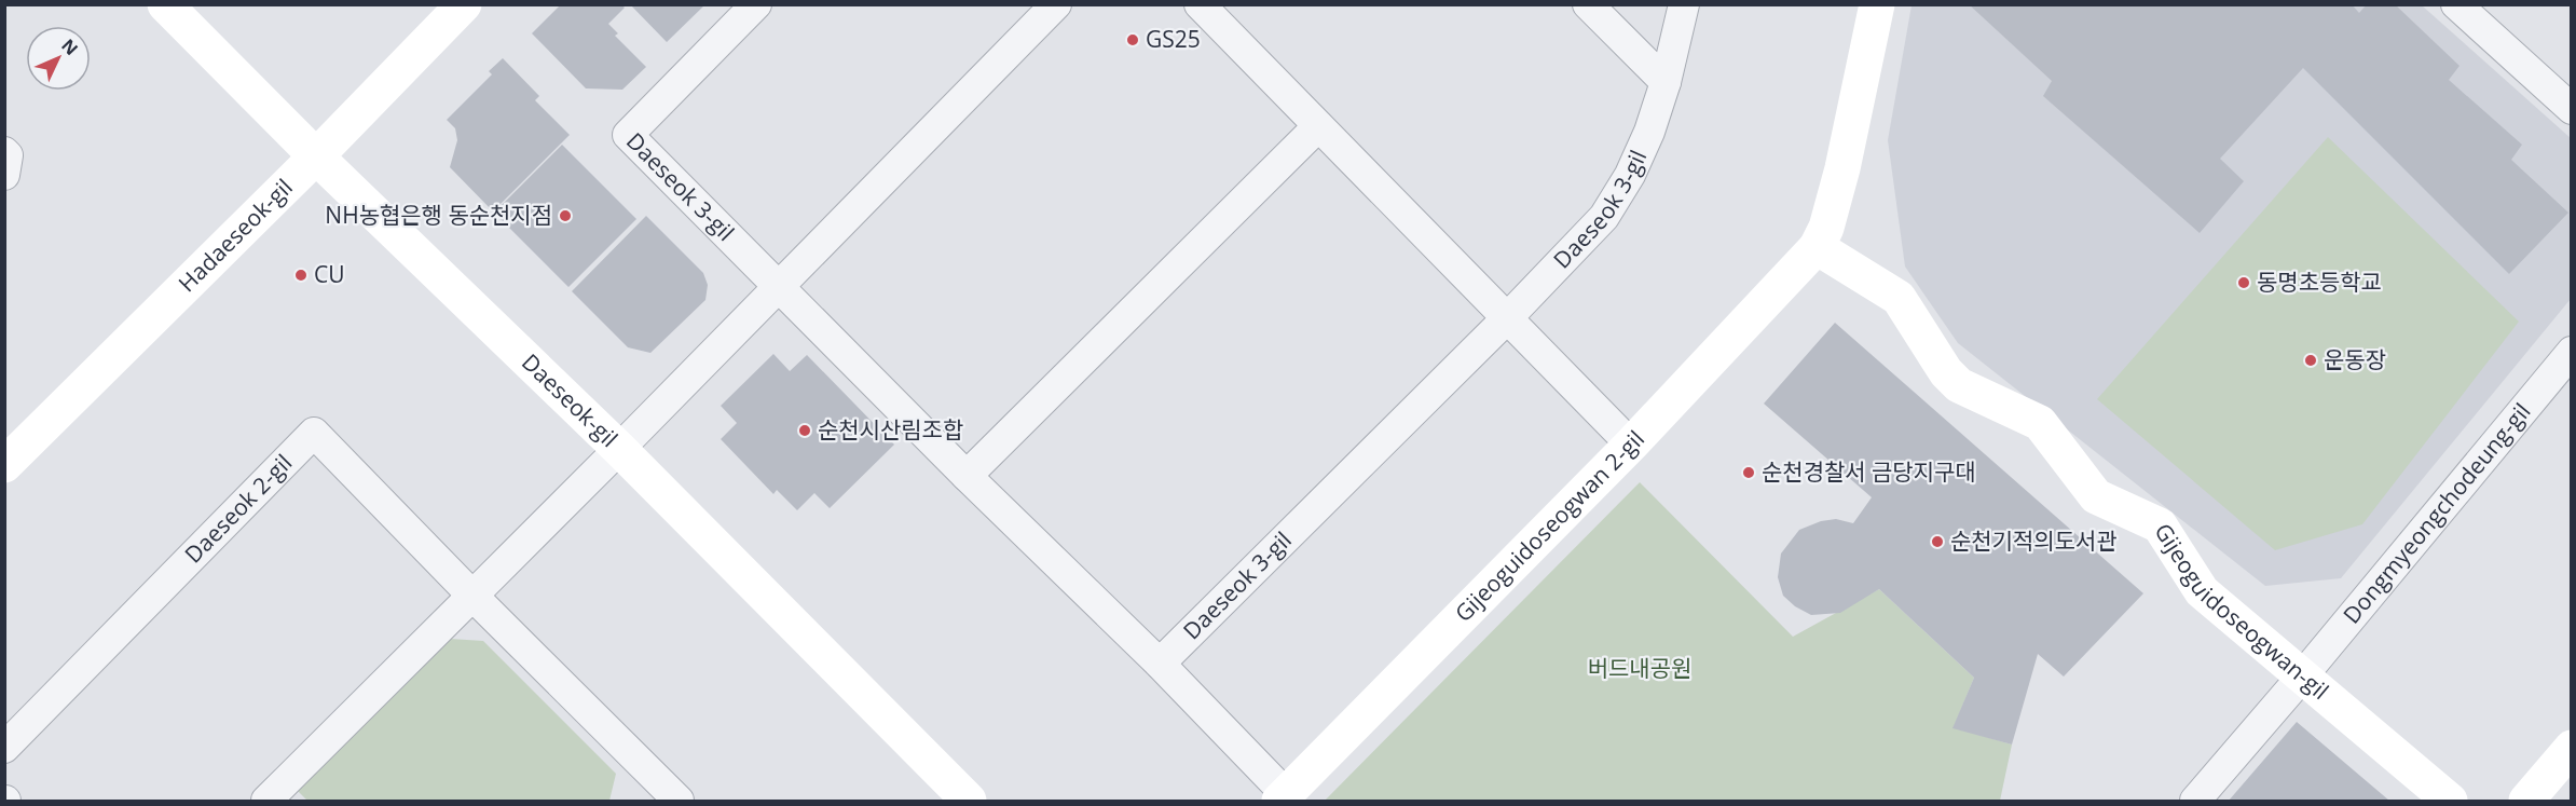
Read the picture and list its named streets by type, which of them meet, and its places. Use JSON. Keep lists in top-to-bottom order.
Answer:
{
  "streets": {
    "street": [
      "Daeseok 3-gil",
      "Hadaeseok-gil",
      "Daeseok-gil",
      "Daeseok 2-gil",
      "Dongmyeongchodeung-gil",
      "Gijeoguidoseogwan 2-gil",
      "Gijeoguidoseogwan-gil"
    ]
  },
  "crossings": [
    ["Hadaeseok-gil", "Daeseok-gil"],
    ["Dongmyeongchodeung-gil", "Gijeoguidoseogwan-gil"],
    ["Gijeoguidoseogwan 2-gil", "Gijeoguidoseogwan-gil"]
  ],
  "parks": ["버드내공원"],
  "places": [
    "GS25",
    "NH농협은행 동순천지점",
    "CU",
    "동명초등학교",
    "운동장",
    "순천시산림조합",
    "순천경찰서 금당지구대",
    "순천기적의도서관"
  ],
  "north": "top right"
}
